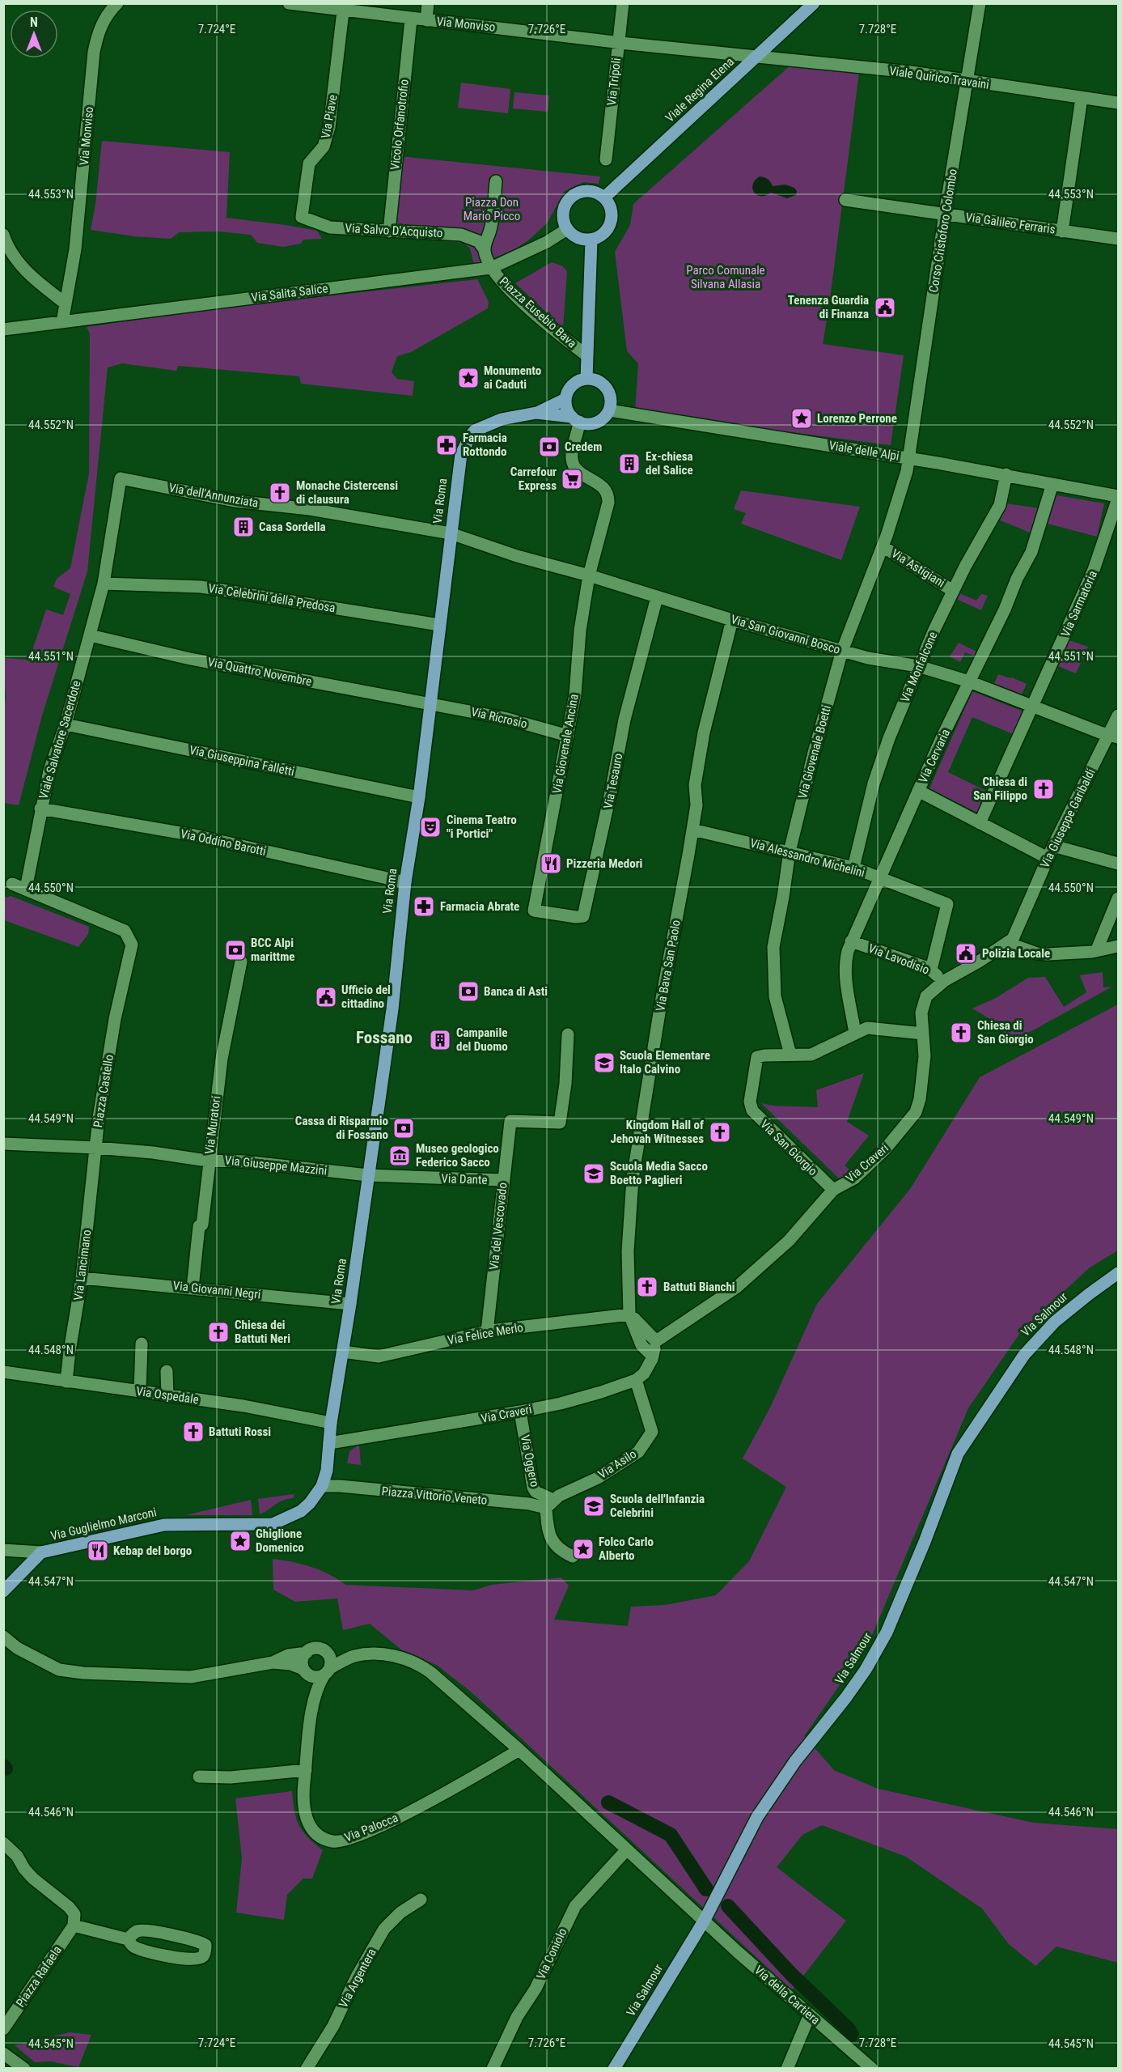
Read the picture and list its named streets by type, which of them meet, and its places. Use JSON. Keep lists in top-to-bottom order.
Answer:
{
  "streets": {
    "main road": [
      "Viale Regina Elena",
      "Via Roma",
      "Via Salmour",
      "Via Guglielmo Marconi"
    ],
    "street": [
      "Via Monviso",
      "Viale Quirico Travaini",
      "Via Tripoli",
      "Via Piave",
      "Vicolo Orfanotrofio",
      "Via Galileo Ferraris",
      "Via Salvo D'Acquisto",
      "Corso Cristoforo Colombo",
      "Via Salita Salice",
      "Piazza Eusebio Bava",
      "Viale delle Alpi",
      "Via dell'Annunziata",
      "Via Astigiani",
      "Via Celebrini della Predosa",
      "Via Sarmatoria",
      "Via San Giovanni Bosco",
      "Via Monfalcone",
      "Via Quattro Novembre",
      "Via Ricrosio",
      "Viale Salvatore Sacerdote",
      "Via Giovenale Ancina",
      "Via Giovenale Boetti",
      "Via Cervaria",
      "Via Giuseppina Falletti",
      "Via Tesauro",
      "Via Giuseppe Garibaldi",
      "Via Oddino Barotti",
      "Via Alessandro Michelini",
      "Via Lavodisio",
      "Via Bava San Paolo",
      "Piazza Castello",
      "Via Muratori",
      "Via San Giorgio",
      "Via Craveri",
      "Via Giuseppe Mazzini",
      "Via Dante",
      "Via del Vescovado",
      "Via Lancimano",
      "Via Giovanni Negri",
      "Via Felice Merlo",
      "Via Ospedale",
      "Via Oggero",
      "Via Asilo",
      "Piazza Vittorio Veneto",
      "Via Palocca",
      "Via Coniolo",
      "Piazza Rafaela",
      "Via Argentera",
      "Via della Cartiera"
    ]
  },
  "crossings": [
    ["Via Monviso", "Viale Quirico Travaini"],
    ["Via Monviso", "Via Tripoli"],
    ["Via Monviso", "Viale Regina Elena"],
    ["Via Monviso", "Via Piave"],
    ["Via Monviso", "Vicolo Orfanotrofio"],
    ["Via Monviso", "Via Salita Salice"],
    ["Viale Quirico Travaini", "Viale Regina Elena"],
    ["Viale Quirico Travaini", "Corso Cristoforo Colombo"],
    ["Viale Regina Elena", "Via Salita Salice"],
    ["Via Piave", "Via Salvo D'Acquisto"],
    ["Vicolo Orfanotrofio", "Via Salvo D'Acquisto"],
    ["Via Galileo Ferraris", "Corso Cristoforo Colombo"],
    ["Corso Cristoforo Colombo", "Viale delle Alpi"],
    ["Corso Cristoforo Colombo", "Via Giovenale Boetti"],
    ["Via Salita Salice", "Piazza Eusebio Bava"],
    ["Viale delle Alpi", "Via Roma"],
    ["Viale delle Alpi", "Via Sarmatoria"],
    ["Viale delle Alpi", "Via Monfalcone"],
    ["Viale delle Alpi", "Via Giovenale Ancina"],
    ["Viale delle Alpi", "Via Giovenale Boetti"],
    ["Viale delle Alpi", "Via Cervaria"],
    ["Via dell'Annunziata", "Via Roma"],
    ["Via dell'Annunziata", "Via San Giovanni Bosco"],
    ["Via dell'Annunziata", "Viale Salvatore Sacerdote"],
    ["Via Roma", "Via Celebrini della Predosa"],
    ["Via Roma", "Via San Giovanni Bosco"],
    ["Via Roma", "Via Quattro Novembre"],
    ["Via Roma", "Via Ricrosio"],
    ["Via Roma", "Via Giovenale Ancina"],
    ["Via Roma", "Via Giuseppina Falletti"],
    ["Via Roma", "Via Oddino Barotti"],
    ["Via Roma", "Via Giuseppe Mazzini"],
    ["Via Roma", "Via Dante"],
    ["Via Roma", "Via Giovanni Negri"],
    ["Via Roma", "Via Felice Merlo"],
    ["Via Roma", "Via Ospedale"],
    ["Via Roma", "Via Guglielmo Marconi"],
    ["Via Astigiani", "Via Monfalcone"],
    ["Via Astigiani", "Via Giovenale Boetti"],
    ["Via Celebrini della Predosa", "Viale Salvatore Sacerdote"],
    ["Via Sarmatoria", "Via San Giovanni Bosco"],
    ["Via San Giovanni Bosco", "Via Monfalcone"],
    ["Via San Giovanni Bosco", "Via Giovenale Ancina"],
    ["Via San Giovanni Bosco", "Via Giovenale Boetti"],
    ["Via San Giovanni Bosco", "Via Cervaria"],
    ["Via San Giovanni Bosco", "Via Tesauro"],
    ["Via San Giovanni Bosco", "Via Giuseppe Garibaldi"],
    ["Via San Giovanni Bosco", "Via Bava San Paolo"],
    ["Via Monfalcone", "Via Alessandro Michelini"],
    ["Via Quattro Novembre", "Via Ricrosio"],
    ["Via Quattro Novembre", "Viale Salvatore Sacerdote"],
    ["Via Ricrosio", "Via Giovenale Ancina"],
    ["Viale Salvatore Sacerdote", "Via Giuseppina Falletti"],
    ["Viale Salvatore Sacerdote", "Via Oddino Barotti"],
    ["Viale Salvatore Sacerdote", "Piazza Castello"],
    ["Via Giovenale Ancina", "Via Tesauro"],
    ["Via Giovenale Boetti", "Via Alessandro Michelini"],
    ["Via Giovenale Boetti", "Via San Giorgio"],
    ["Via Cervaria", "Via Alessandro Michelini"],
    ["Via Cervaria", "Via Lavodisio"],
    ["Via Giuseppe Garibaldi", "Via Lavodisio"],
    ["Via Giuseppe Garibaldi", "Via Craveri"],
    ["Via Alessandro Michelini", "Via Lavodisio"],
    ["Via Alessandro Michelini", "Via Bava San Paolo"],
    ["Via Bava San Paolo", "Via Felice Merlo"],
    ["Piazza Castello", "Via Giuseppe Mazzini"],
    ["Piazza Castello", "Via Lancimano"],
    ["Via Muratori", "Via Giuseppe Mazzini"],
    ["Via Muratori", "Via Giovanni Negri"],
    ["Via San Giorgio", "Via Craveri"],
    ["Via Craveri", "Via Oggero"],
    ["Via Craveri", "Via Asilo"],
    ["Via Craveri", "Via Guglielmo Marconi"],
    ["Via Giuseppe Mazzini", "Via Dante"],
    ["Via Giuseppe Mazzini", "Via Lancimano"],
    ["Via Dante", "Via del Vescovado"],
    ["Via del Vescovado", "Via Felice Merlo"],
    ["Via Lancimano", "Via Giovanni Negri"],
    ["Via Lancimano", "Via Ospedale"],
    ["Via Salmour", "Via della Cartiera"],
    ["Via Ospedale", "Via Guglielmo Marconi"],
    ["Via Oggero", "Via Asilo"],
    ["Via Oggero", "Piazza Vittorio Veneto"],
    ["Via Asilo", "Piazza Vittorio Veneto"],
    ["Piazza Vittorio Veneto", "Via Guglielmo Marconi"]
  ],
  "districts": ["Fossano"],
  "parks": ["Piazza Don Mario Picco", "Parco Comunale Silvana Allasia"],
  "places": {
    "public building": ["Tenenza Guardia di Finanza", "Polizia Locale", "Ufficio del cittadino"],
    "place": [
      "Monumento ai Caduti",
      "Lorenzo Perrone",
      "Ghiglione Domenico",
      "Folco Carlo Alberto"
    ],
    "pharmacy": ["Farmacia Rottondo", "Farmacia Abrate"],
    "bank": [
      "Credem",
      "BCC Alpi marittme",
      "Banca di Asti",
      "Cassa di Risparmio di Fossano"
    ],
    "building": ["Ex-chiesa del Salice", "Casa Sordella", "Campanile del Duomo"],
    "supermarket": ["Carrefour Express"],
    "church": [
      "Monache Cistercensi di clausura",
      "Chiesa di San Filippo",
      "Chiesa di San Giorgio",
      "Kingdom Hall of Jehovah Witnesses",
      "Battuti Bianchi",
      "Chiesa dei Battuti Neri",
      "Battuti Rossi"
    ],
    "theatre": ["Cinema Teatro \"i Portici\""],
    "restaurant": ["Pizzeria Medori", "Kebap del borgo"],
    "school or university": ["Scuola Elementare Italo Calvino", "Scuola Media Sacco Boetto Paglieri", "Scuola dell'Infanzia Celebrini"],
    "museum": ["Museo geologico Federico Sacco"]
  },
  "north": "top",
  "coordinates": [
    "7.724°E",
    "7.726°E",
    "7.728°E",
    "44.553°N",
    "44.552°N",
    "44.551°N",
    "44.550°N",
    "44.549°N",
    "44.548°N",
    "44.547°N",
    "44.546°N",
    "44.545°N"
  ]
}
